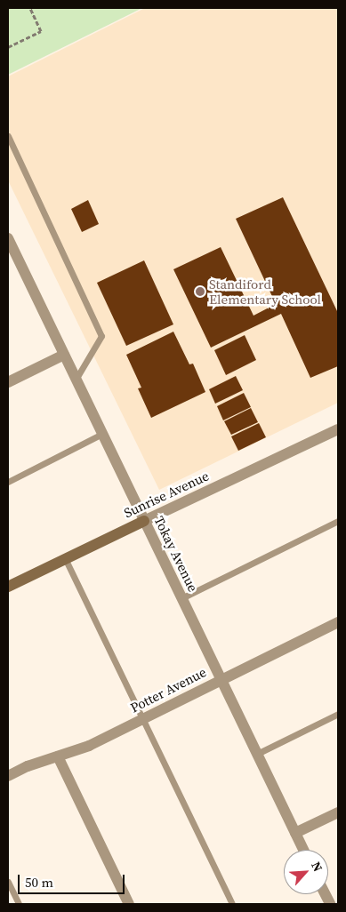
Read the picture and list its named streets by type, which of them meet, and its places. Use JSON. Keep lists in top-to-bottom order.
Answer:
{
  "streets": {
    "street": ["Sunrise Avenue", "Tokay Avenue", "Potter Avenue"]
  },
  "crossings": [
    ["Sunrise Avenue", "Tokay Avenue"],
    ["Tokay Avenue", "Potter Avenue"]
  ],
  "places": ["Standiford Elementary School"],
  "scale_bar": "50 m",
  "north": "top right"
}
